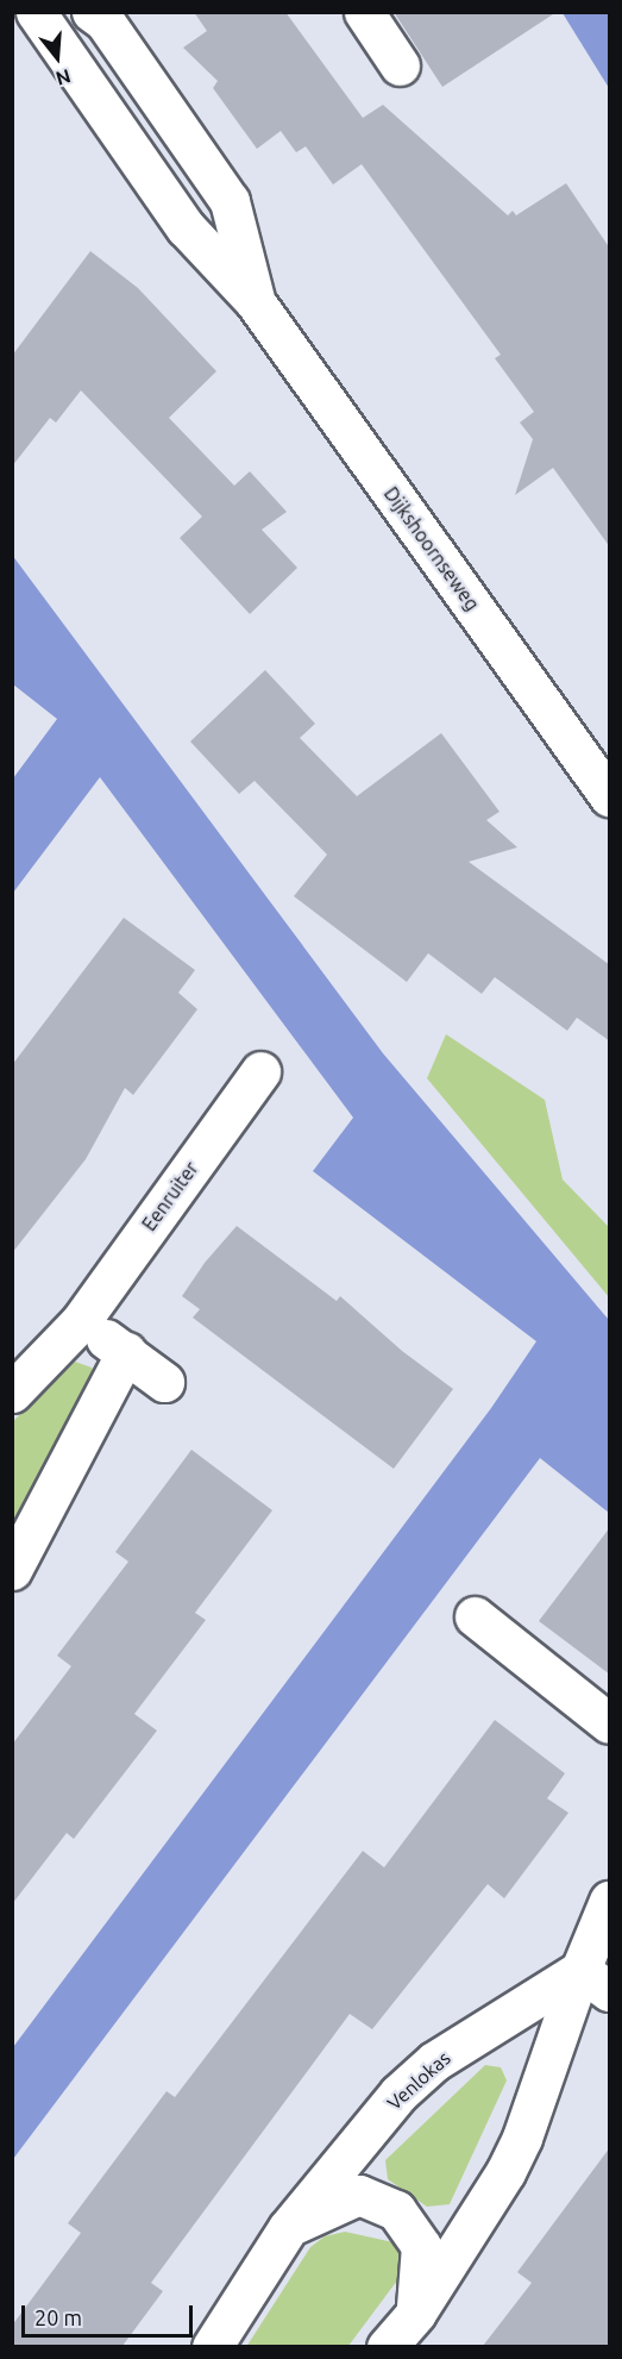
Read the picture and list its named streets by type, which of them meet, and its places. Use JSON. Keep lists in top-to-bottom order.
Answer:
{
  "streets": {
    "street": ["Dijkshoornseweg", "Eenruiter", "Venlokas"]
  },
  "scale_bar": "20 m",
  "north": "bottom"
}
